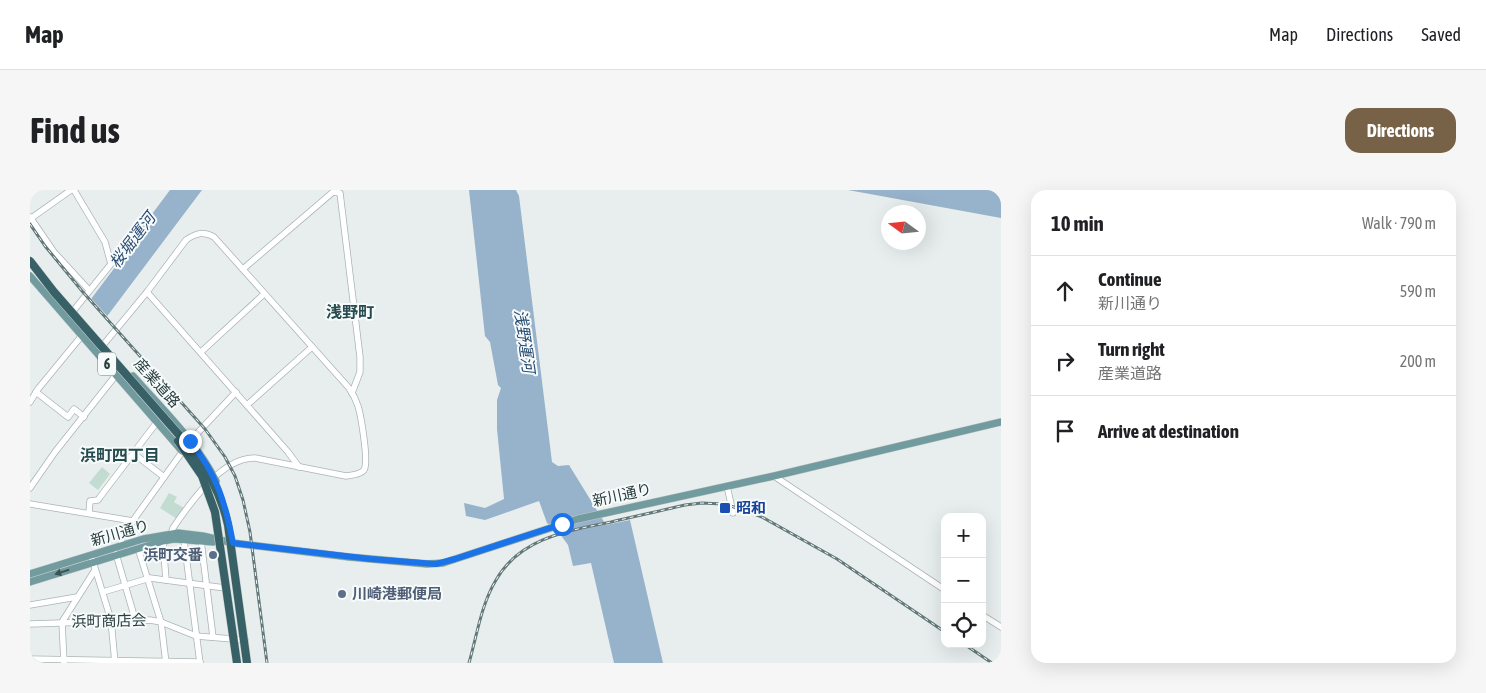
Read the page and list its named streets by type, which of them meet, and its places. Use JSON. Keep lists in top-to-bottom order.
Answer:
{
  "streets": {
    "main road": ["6", "産業道路", "新川通り"],
    "street": ["浜町商店会"]
  },
  "crossings": [
    ["産業道路", "新川通り"],
    ["産業道路", "浜町商店会"]
  ],
  "districts": ["浅野町", "浜町四丁目"],
  "water": ["桜堀運河", "浅野運河"],
  "places": {
    "transit": ["昭和"],
    "other": ["浜町交番", "川崎港郵便局"]
  },
  "north": "left",
  "page": {
    "header": "Map",
    "nav": ["Map", "Directions", "Saved"],
    "buttons": "Directions",
    "title": "Find us",
    "heading": ["10 min", "Walk · 790 m"],
    "list": [
      ["Continue", "新川通り", "590 m"],
      ["Turn right", "産業道路", "200 m"],
      "Arrive at destination"
    ],
    "map_buttons": ["+", "−"]
  }
}
